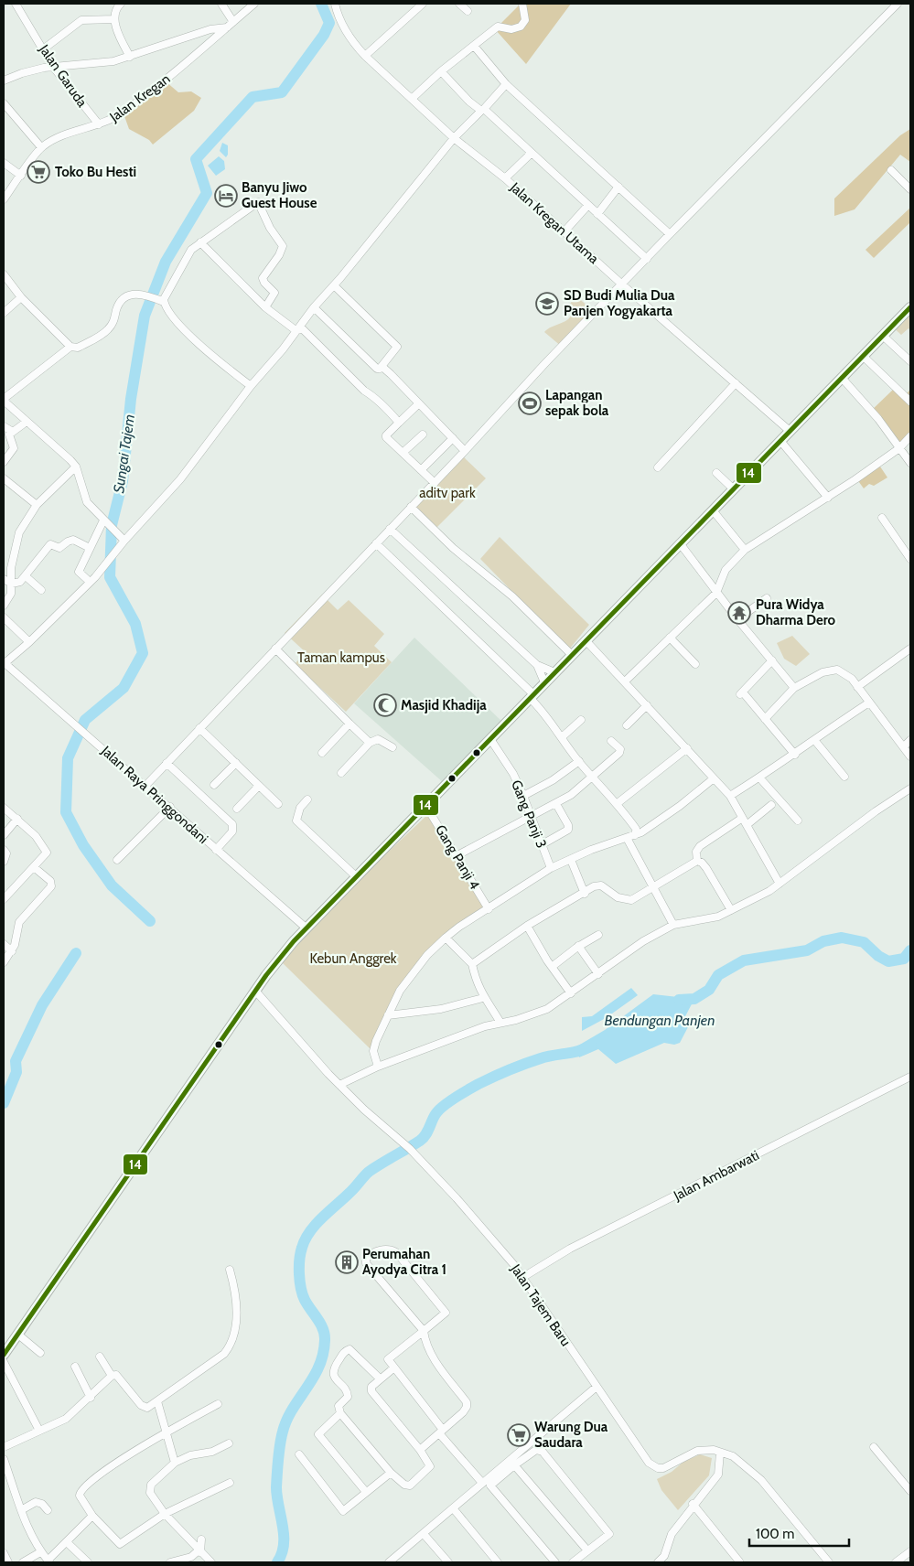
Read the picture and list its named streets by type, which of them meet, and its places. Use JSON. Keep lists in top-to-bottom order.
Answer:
{
  "streets": {
    "street": [
      "Jalan Garuda",
      "Jalan Kregan",
      "Jalan Kregan Utama",
      "Jalan Raya Pringgondani",
      "Gang Panji 3",
      "Gang Panji 4",
      "Jalan Ambarwati",
      "Jalan Tajem Baru"
    ]
  },
  "crossings": [
    ["Jalan Garuda", "Jalan Kregan"],
    ["Jalan Ambarwati", "Jalan Tajem Baru"]
  ],
  "water": ["Sungai Tajem", "Bendungan Panjen"],
  "parks": ["aditv park", "Taman kampus", "Kebun Anggrek"],
  "places": {
    "supermarket": ["Toko Bu Hesti", "Warung Dua Saudara"],
    "hotel": ["Banyu Jiwo Guest House"],
    "school or university": ["SD Budi Mulia Dua Panjen Yogyakarta"],
    "sports": ["Lapangan sepak bola"],
    "temple": ["Pura Widya Dharma Dero"],
    "mosque": ["Masjid Khadija"],
    "building": ["Perumahan Ayodya Citra 1"]
  },
  "lines": ["transit line 14"],
  "scale_bar": "100 m"
}
